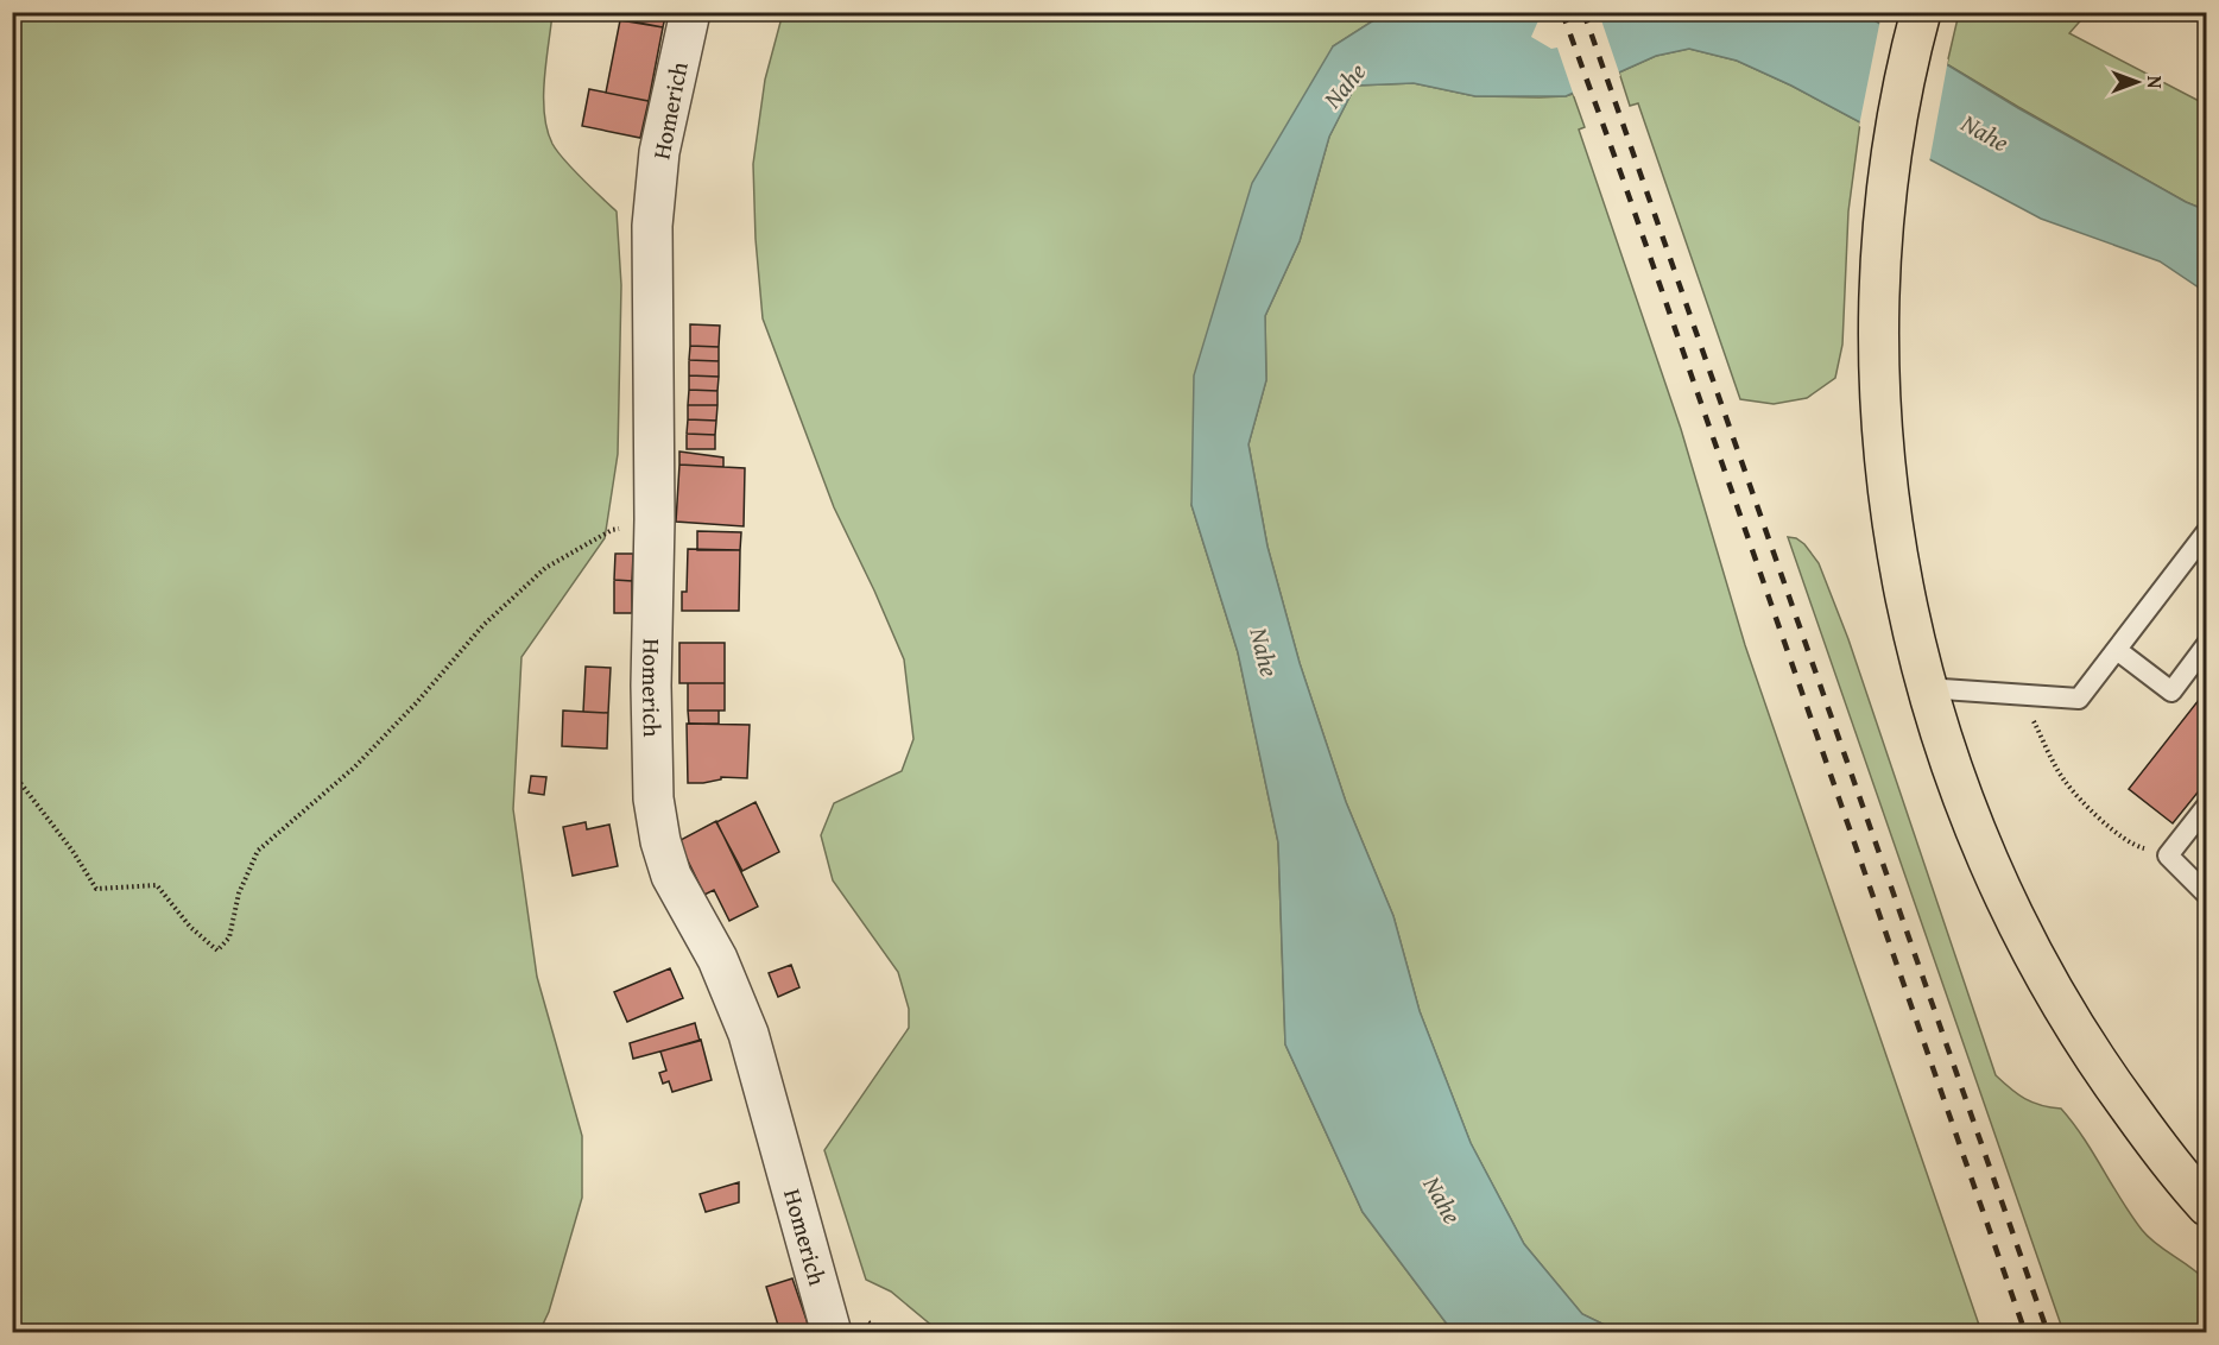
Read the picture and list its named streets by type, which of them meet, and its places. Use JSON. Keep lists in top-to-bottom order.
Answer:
{
  "streets": {
    "street": ["Homerich"]
  },
  "water": ["Nahe"],
  "north": "right"
}
